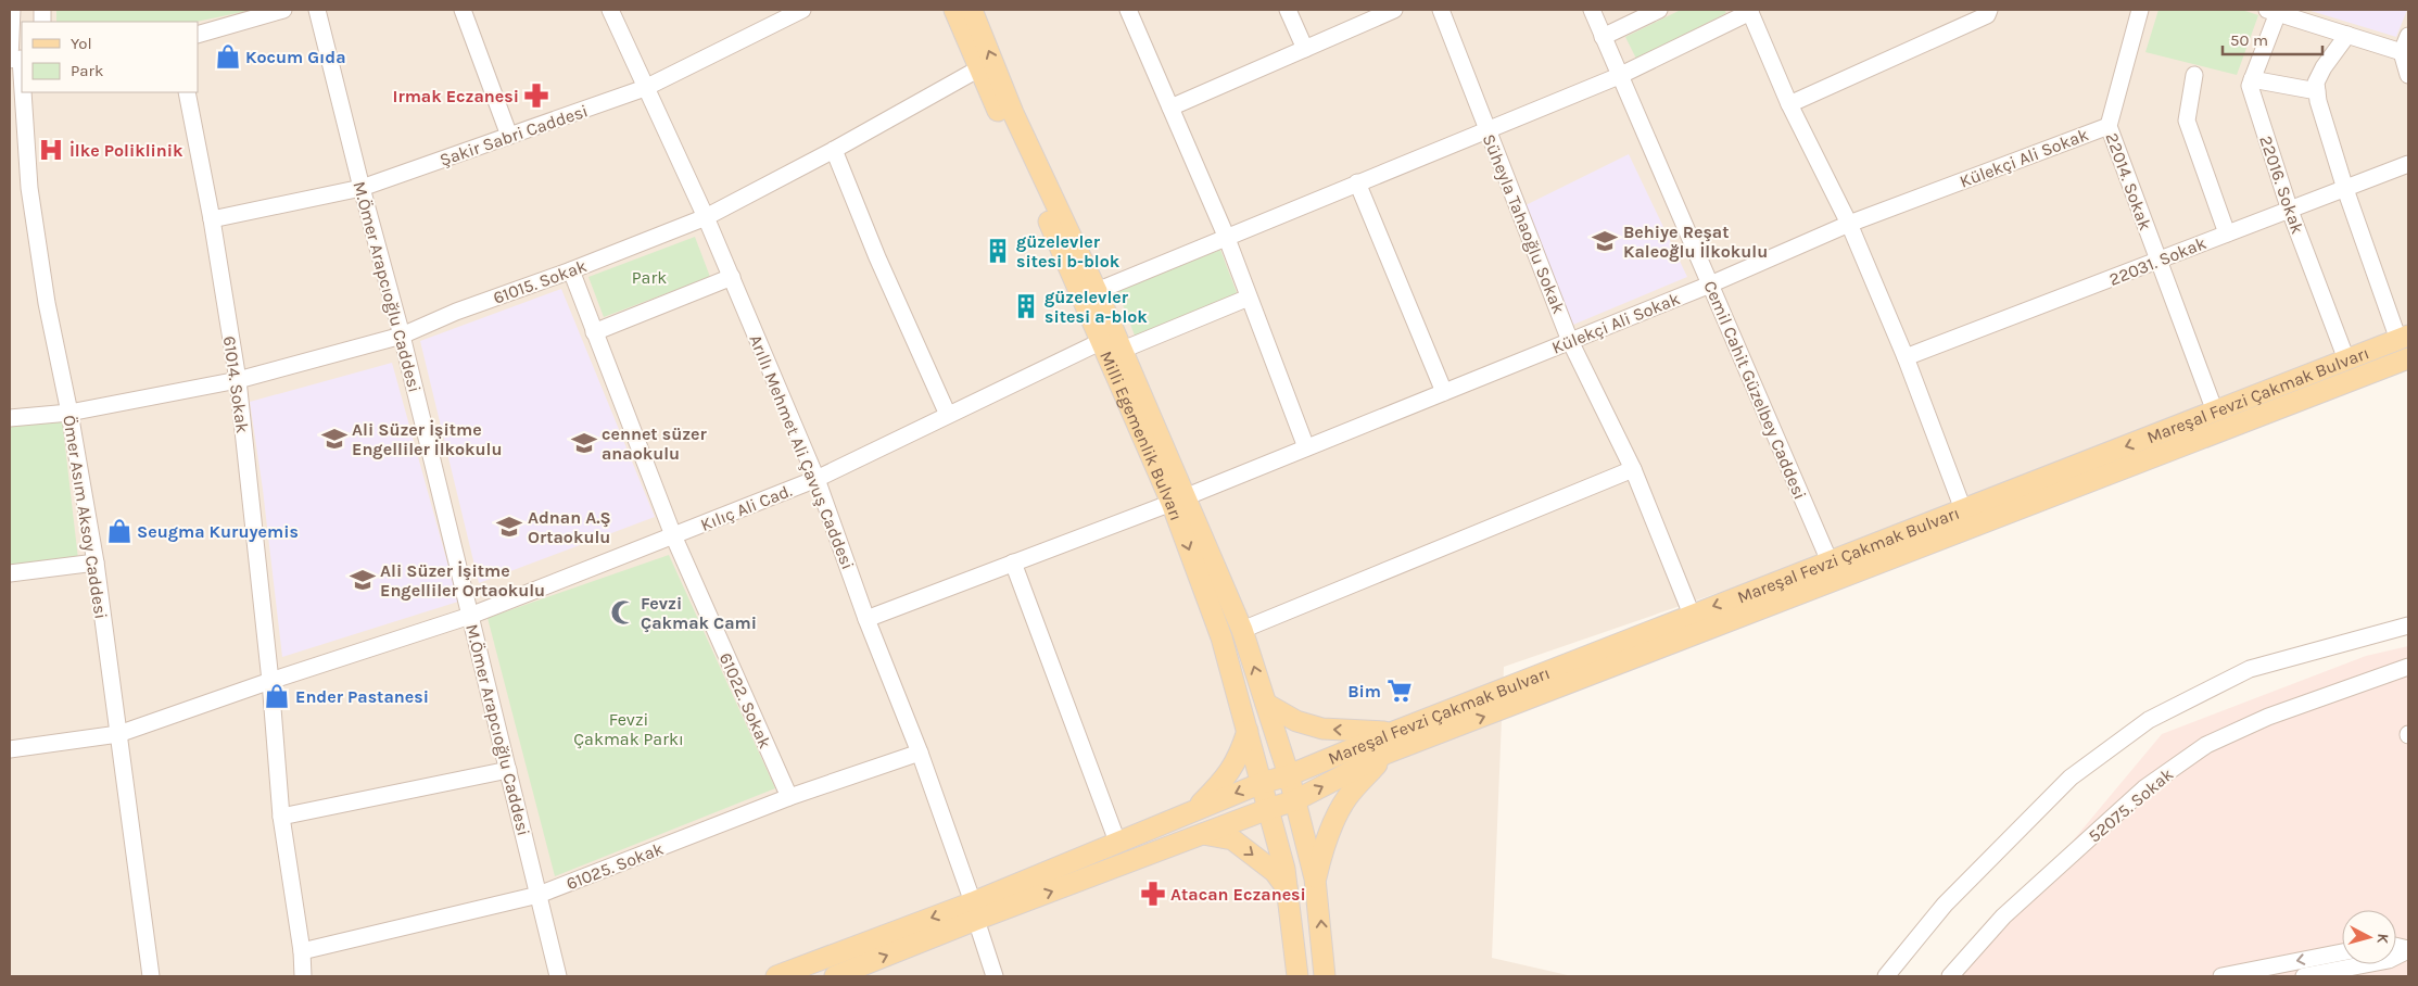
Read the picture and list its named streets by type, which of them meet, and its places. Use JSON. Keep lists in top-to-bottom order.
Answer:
{
  "streets": {
    "main road": ["Mareşal Fevzi Çakmak Bulvarı", "Milli Egemenlik Bulvarı"],
    "street": [
      "Şakir Sabri Caddesi",
      "Külekçi Ali Sokak",
      "22014. Sokak",
      "22016. Sokak",
      "Süheyla Tahaoğlu Sokak",
      "22031. Sokak",
      "61015. Sokak",
      "M.Ömer Arapcıoğlu Caddesi",
      "61014. Sokak",
      "Cemil Cahit Güzelbey Caddesi",
      "Arıllı Mehmet Ali Çavuş Caddesi",
      "Kılıç Ali Cad.",
      "Ömer Asım Aksoy Caddesi",
      "61022. Sokak",
      "52075. Sokak",
      "61025. Sokak"
    ]
  },
  "crossings": [
    ["Şakir Sabri Caddesi", "M.Ömer Arapcıoğlu Caddesi"],
    ["Şakir Sabri Caddesi", "61014. Sokak"],
    ["Şakir Sabri Caddesi", "Arıllı Mehmet Ali Çavuş Caddesi"],
    ["Külekçi Ali Sokak", "22014. Sokak"],
    ["Külekçi Ali Sokak", "Süheyla Tahaoğlu Sokak"],
    ["Külekçi Ali Sokak", "Cemil Cahit Güzelbey Caddesi"],
    ["Külekçi Ali Sokak", "Milli Egemenlik Bulvarı"],
    ["Külekçi Ali Sokak", "Arıllı Mehmet Ali Çavuş Caddesi"],
    ["22014. Sokak", "22031. Sokak"],
    ["22014. Sokak", "Mareşal Fevzi Çakmak Bulvarı"],
    ["22016. Sokak", "22031. Sokak"],
    ["22016. Sokak", "Mareşal Fevzi Çakmak Bulvarı"],
    ["Süheyla Tahaoğlu Sokak", "Mareşal Fevzi Çakmak Bulvarı"],
    ["61015. Sokak", "M.Ömer Arapcıoğlu Caddesi"],
    ["61015. Sokak", "61014. Sokak"],
    ["61015. Sokak", "Milli Egemenlik Bulvarı"],
    ["61015. Sokak", "Arıllı Mehmet Ali Çavuş Caddesi"],
    ["61015. Sokak", "Ömer Asım Aksoy Caddesi"],
    ["61015. Sokak", "61022. Sokak"],
    ["M.Ömer Arapcıoğlu Caddesi", "Kılıç Ali Cad."],
    ["M.Ömer Arapcıoğlu Caddesi", "61025. Sokak"],
    ["61014. Sokak", "Kılıç Ali Cad."],
    ["61014. Sokak", "61025. Sokak"],
    ["Cemil Cahit Güzelbey Caddesi", "Mareşal Fevzi Çakmak Bulvarı"],
    ["Mareşal Fevzi Çakmak Bulvarı", "Milli Egemenlik Bulvarı"],
    ["Mareşal Fevzi Çakmak Bulvarı", "Arıllı Mehmet Ali Çavuş Caddesi"],
    ["Milli Egemenlik Bulvarı", "Kılıç Ali Cad."],
    ["Arıllı Mehmet Ali Çavuş Caddesi", "Kılıç Ali Cad."],
    ["Arıllı Mehmet Ali Çavuş Caddesi", "61025. Sokak"],
    ["Kılıç Ali Cad.", "Ömer Asım Aksoy Caddesi"],
    ["Kılıç Ali Cad.", "61022. Sokak"],
    ["61022. Sokak", "61025. Sokak"]
  ],
  "parks": ["Park", "Fevzi Çakmak Parkı"],
  "places": {
    "shop": ["Kocum Gıda", "Seugma Kuruyemis", "Ender Pastanesi"],
    "pharmacy": ["Irmak Eczanesi", "Atacan Eczanesi"],
    "hospital": ["İlke Poliklinik"],
    "school or university": [
      "Behiye Reşat Kaleoğlu İlkokulu",
      "Ali Süzer İşitme Engelliler İlkokulu",
      "cennet süzer anaokulu",
      "Adnan A.Ş Ortaokulu",
      "Ali Süzer İşitme Engelliler Ortaokulu"
    ],
    "building": ["güzelevler sitesi b-blok", "güzelevler sitesi a-blok"],
    "mosque": ["Fevzi Çakmak Cami"],
    "supermarket": ["Bim"]
  },
  "legend": ["Yol", "Park"],
  "scale_bar": "50 m",
  "north": "right"
}
